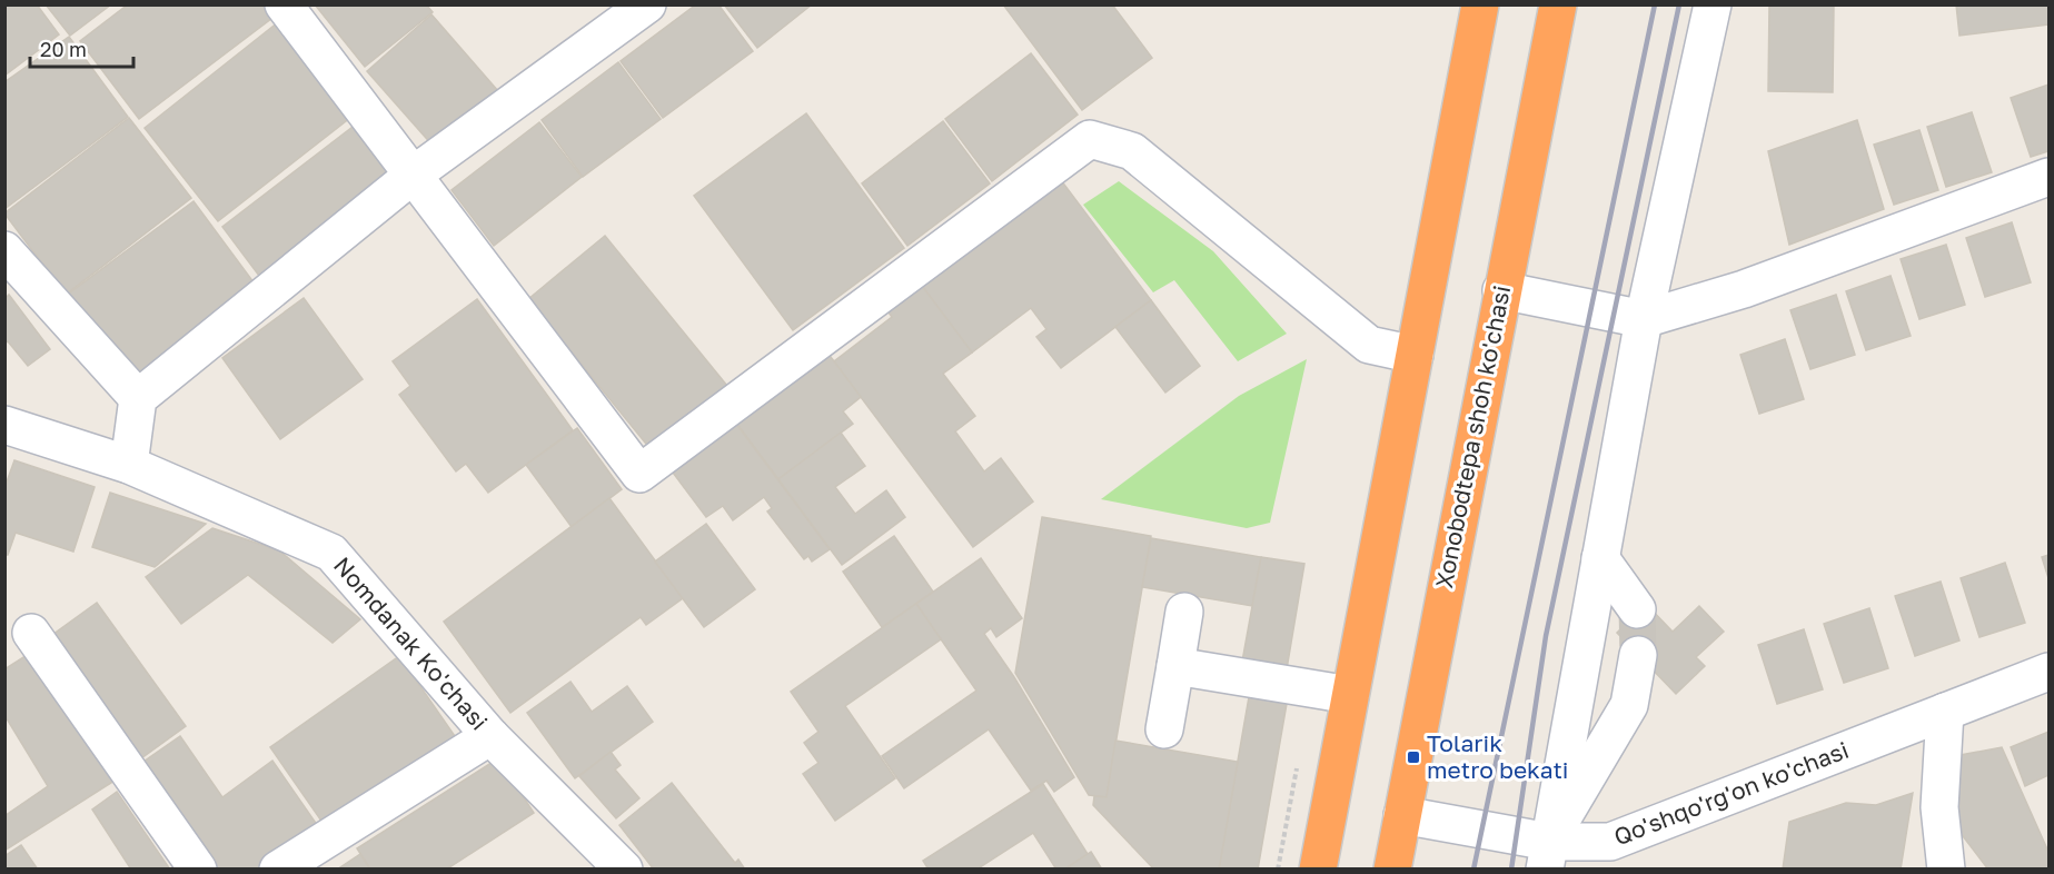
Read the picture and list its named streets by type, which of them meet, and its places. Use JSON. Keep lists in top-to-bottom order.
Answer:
{
  "streets": {
    "highway": ["Xonobodtepa shoh ko'chasi"],
    "street": ["Nomdanak Ko'chasi", "Qo'shqo'rg'on ko'chasi"]
  },
  "crossings": [
    ["Xonobodtepa shoh ko'chasi", "Qo'shqo'rg'on ko'chasi"]
  ],
  "places": {
    "transit": ["Tolarik metro bekati"]
  },
  "scale_bar": "20 m"
}
